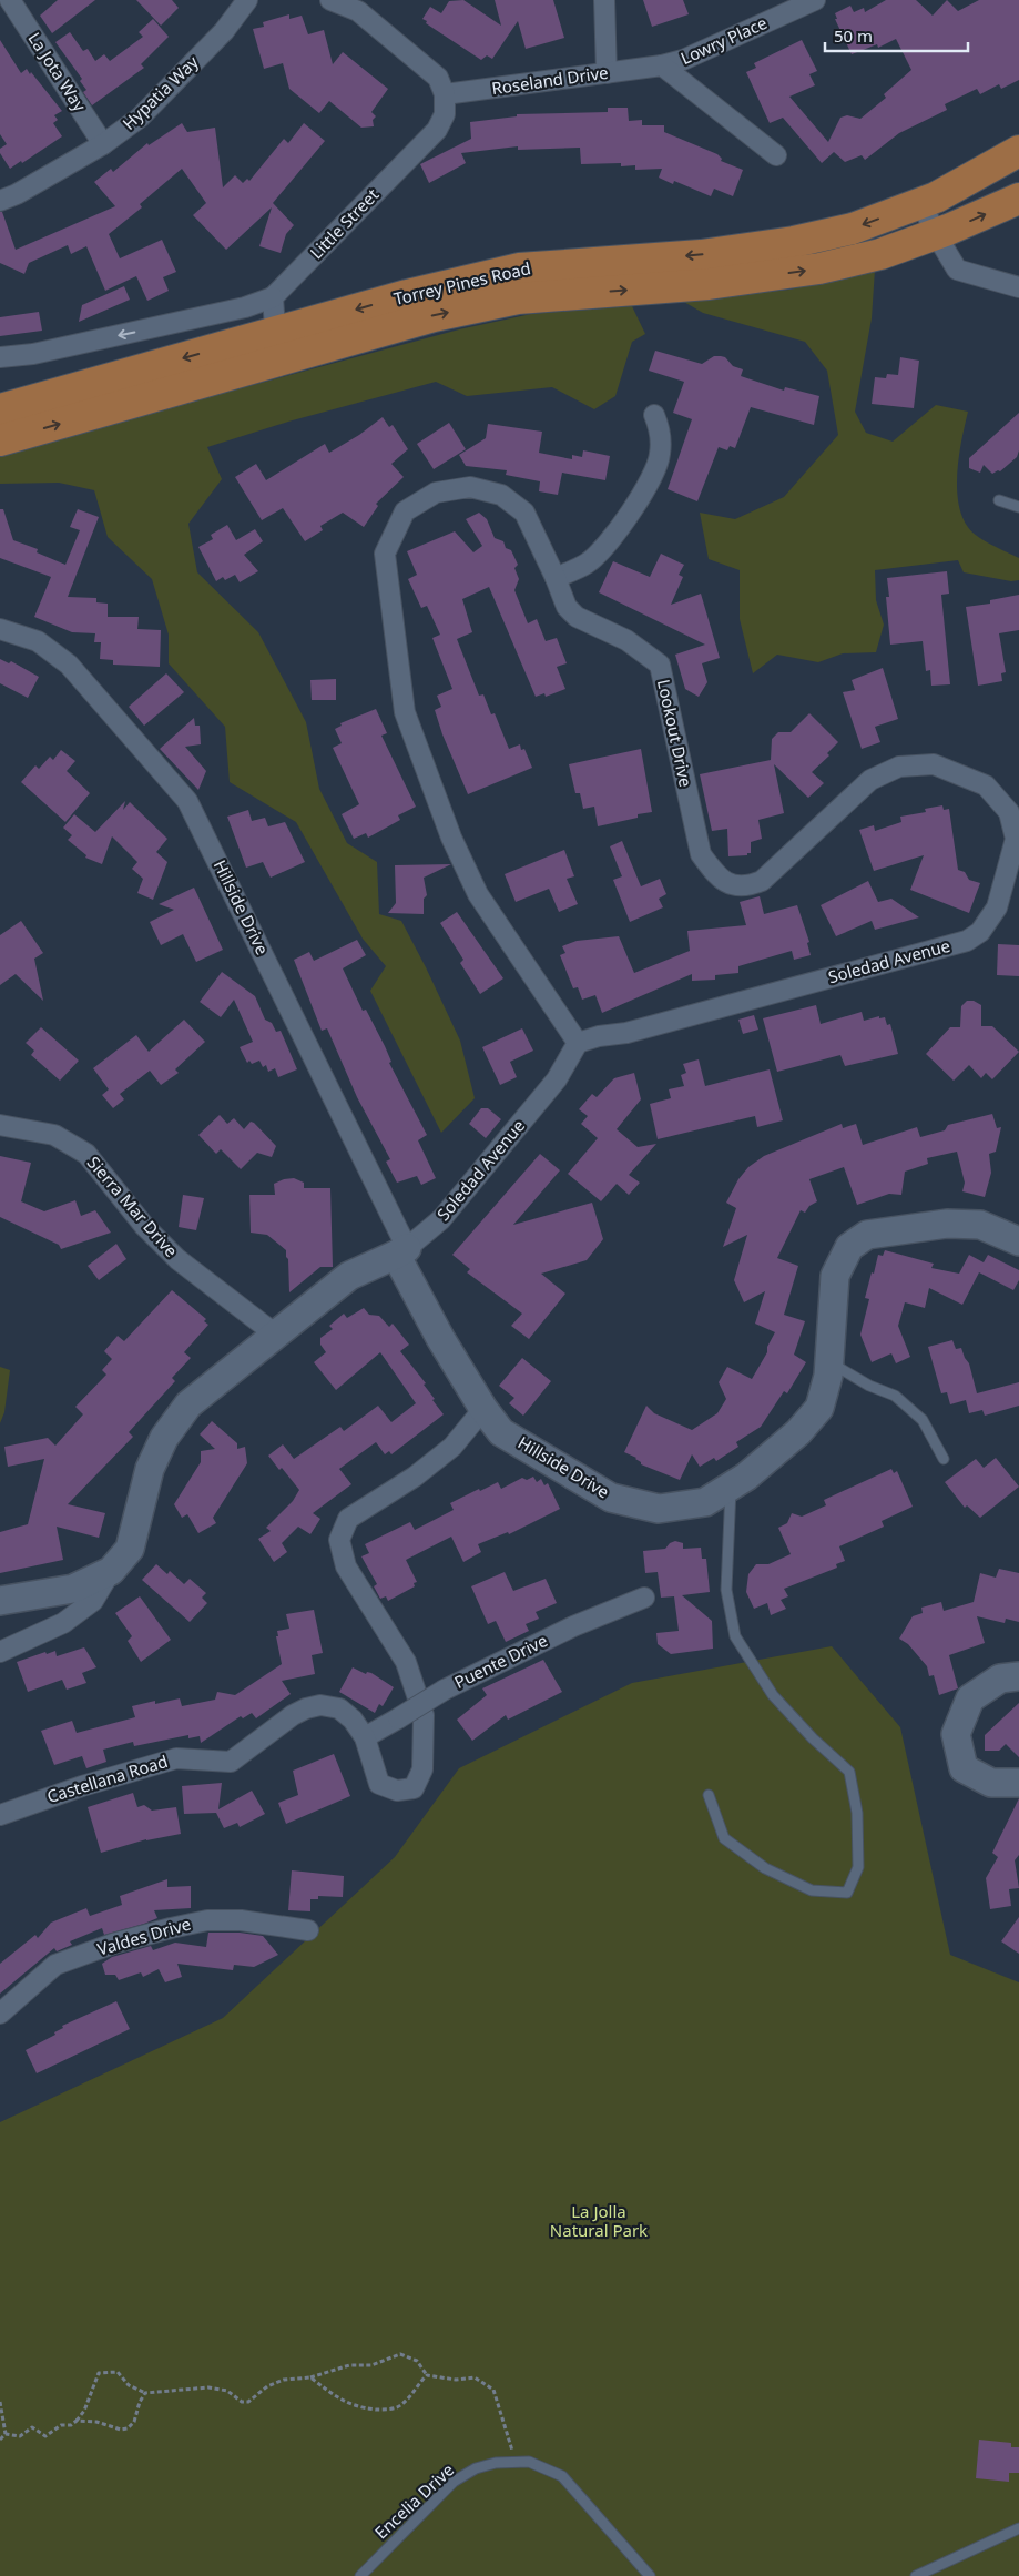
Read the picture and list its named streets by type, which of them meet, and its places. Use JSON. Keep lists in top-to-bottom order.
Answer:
{
  "streets": {
    "main road": ["Torrey Pines Road"],
    "street": [
      "Lowry Place",
      "La Jota Way",
      "Roseland Drive",
      "Hypatia Way",
      "Little Street",
      "Lookout Drive",
      "Hillside Drive",
      "Soledad Avenue",
      "Sierra Mar Drive",
      "Puente Drive",
      "Castellana Road",
      "Valdes Drive"
    ],
    "lane": ["Encelia Drive"]
  },
  "crossings": [
    ["Lowry Place", "Roseland Drive"],
    ["La Jota Way", "Hypatia Way"],
    ["Roseland Drive", "Little Street"],
    ["Lookout Drive", "Soledad Avenue"],
    ["Hillside Drive", "Soledad Avenue"],
    ["Hillside Drive", "Castellana Road"],
    ["Soledad Avenue", "Sierra Mar Drive"],
    ["Puente Drive", "Castellana Road"]
  ],
  "parks": ["La Jolla Natural Park"],
  "scale_bar": "50 m"
}
